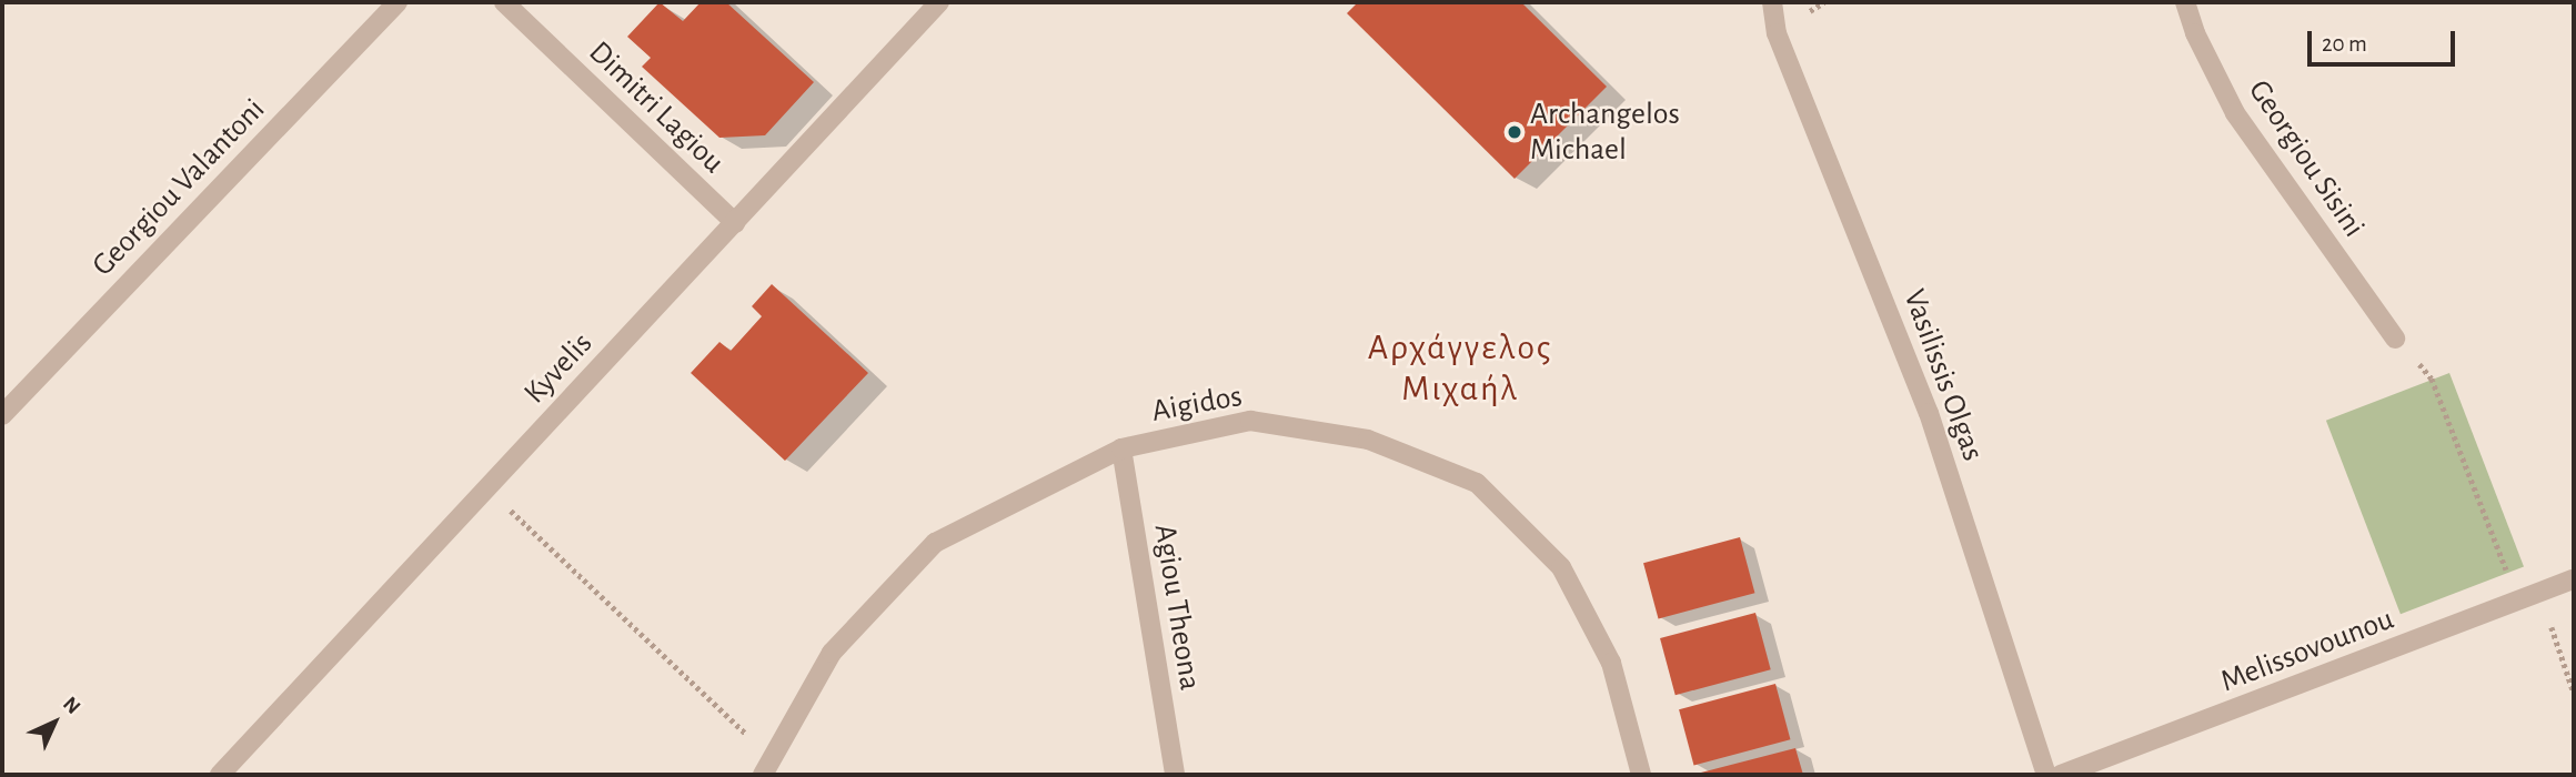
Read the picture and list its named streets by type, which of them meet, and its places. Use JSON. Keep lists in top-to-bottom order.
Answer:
{
  "streets": {
    "street": [
      "Dimitri Lagiou",
      "Georgiou Sisini",
      "Georgiou Valantoni",
      "Kyvelis",
      "Vasilissis Olgas",
      "Aigidos",
      "Agiou Theona",
      "Melissovounou"
    ]
  },
  "crossings": [
    ["Dimitri Lagiou", "Kyvelis"],
    ["Aigidos", "Agiou Theona"]
  ],
  "districts": ["Αρχάγγελος Μιχαήλ"],
  "places": ["Archangelos Michael"],
  "scale_bar": "20 m",
  "north": "top right"
}
